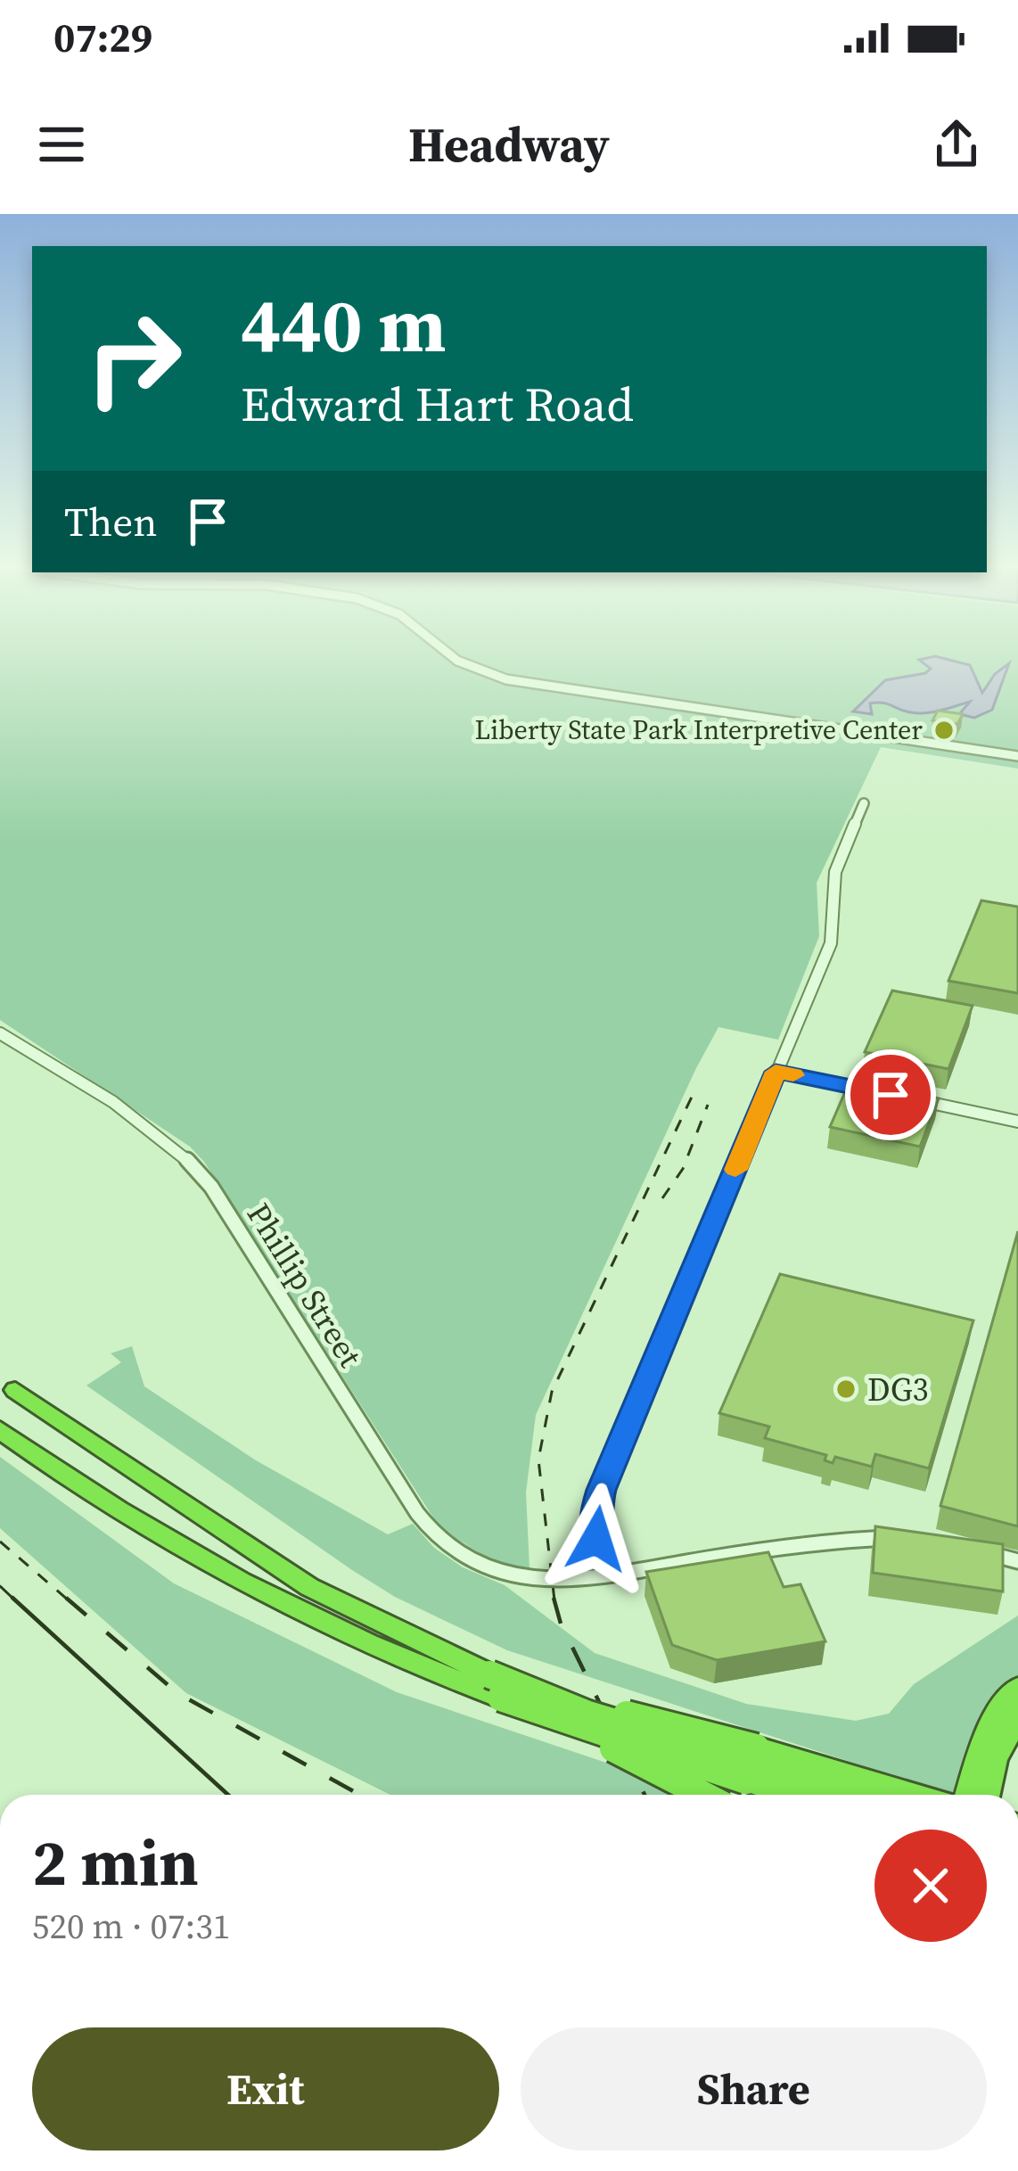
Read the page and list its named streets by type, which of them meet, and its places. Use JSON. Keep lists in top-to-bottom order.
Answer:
{
  "streets": {
    "street": ["Phillip Street"]
  },
  "places": ["Liberty State Park Interpretive Center", "DG3"],
  "page": {
    "status": "07:29",
    "header": "Headway",
    "turn": ["440 m", "Edward Hart Road"],
    "then": "Then",
    "heading": ["2 min", "520 m · 07:31"],
    "buttons": ["Exit", "Share"]
  }
}
